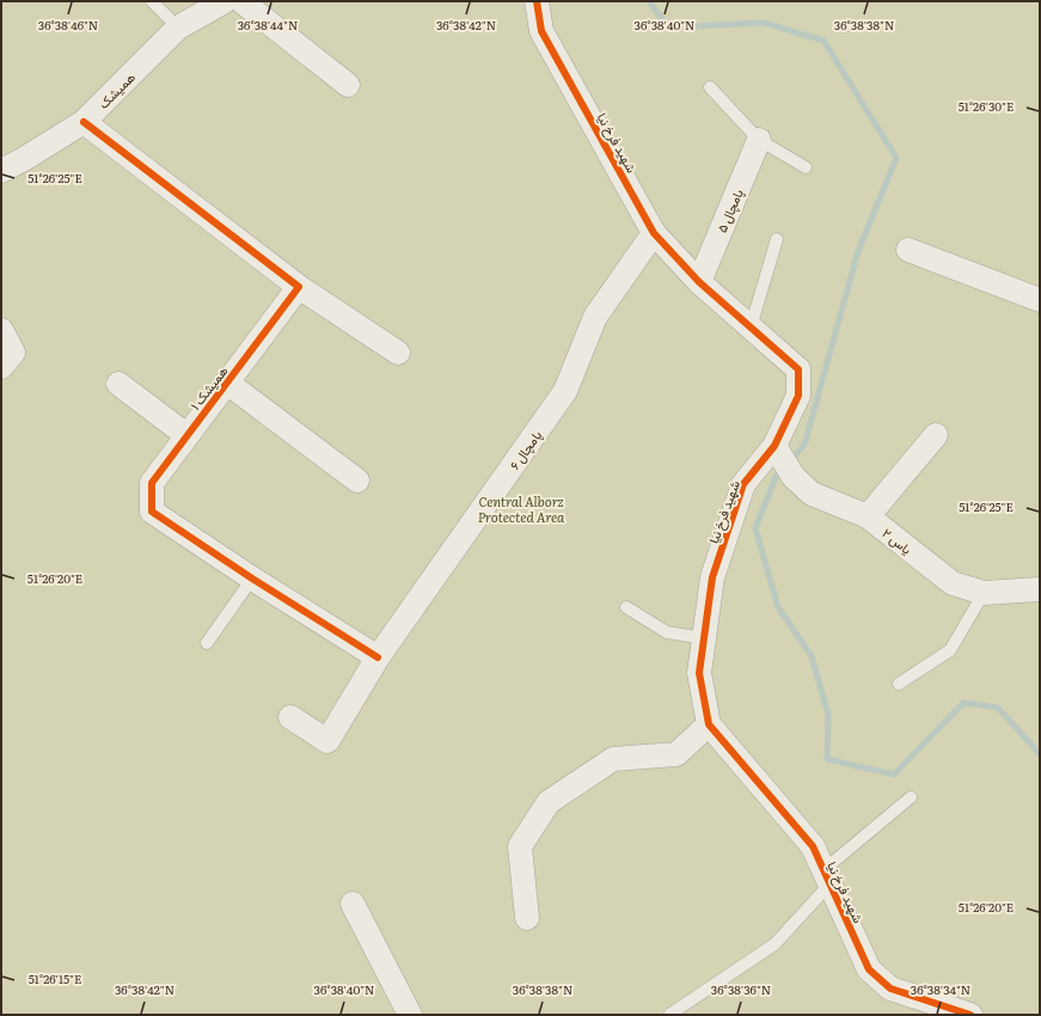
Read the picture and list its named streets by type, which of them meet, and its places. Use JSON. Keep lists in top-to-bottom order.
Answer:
{
  "streets": {
    "street": [
      "همیشک",
      "شهید فرخ نیا",
      "پامچال ۵",
      "همیشک ۱",
      "پامچال ۶",
      "یاس ۲"
    ]
  },
  "crossings": [
    ["شهید فرخ نیا", "پامچال ۵"],
    ["شهید فرخ نیا", "پامچال ۶"],
    ["شهید فرخ نیا", "یاس ۲"],
    ["همیشک ۱", "پامچال ۶"]
  ],
  "parks": ["Central Alborz Protected Area"],
  "coordinates": [
    "36°38'46\"N",
    "36°38'44\"N",
    "36°38'42\"N",
    "36°38'40\"N",
    "36°38'38\"N",
    "51°26'30\"E",
    "51°26'25\"E",
    "51°26'20\"E",
    "51°26'15\"E",
    "36°38'36\"N",
    "36°38'34\"N"
  ]
}
